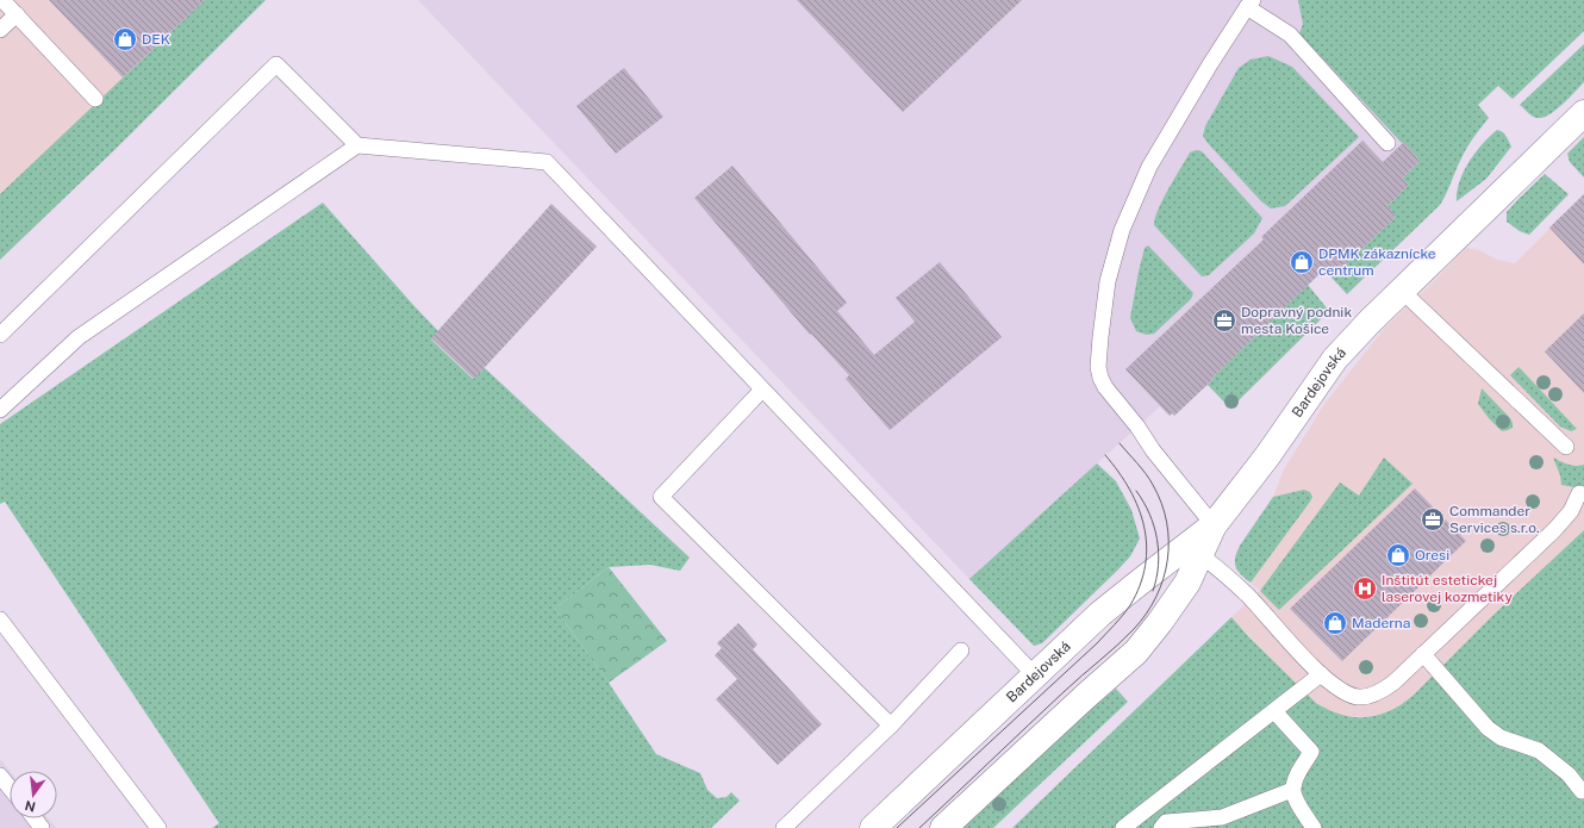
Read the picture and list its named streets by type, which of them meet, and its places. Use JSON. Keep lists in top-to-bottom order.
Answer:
{
  "streets": {
    "street": ["Bardejovská"]
  },
  "places": {
    "shop": [
      "DEK",
      "DPMK zákaznícke centrum",
      "Oresi",
      "Maderna"
    ],
    "office": ["Dopravný podnik mesta Košice", "Commander Services s.r.o."],
    "hospital": ["Inštitút estetickej laserovej kozmetiky"]
  },
  "north": "bottom"
}
